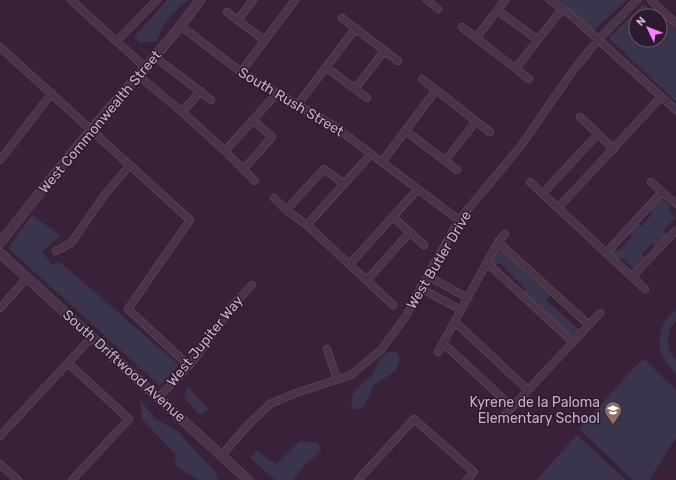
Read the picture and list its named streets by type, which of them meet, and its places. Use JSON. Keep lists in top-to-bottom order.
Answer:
{
  "streets": {
    "street": [
      "South Rush Street",
      "West Commonwealth Street",
      "West Butler Drive",
      "West Jupiter Way",
      "South Driftwood Avenue"
    ]
  },
  "crossings": [
    ["South Rush Street", "West Commonwealth Street"],
    ["South Rush Street", "West Butler Drive"],
    ["West Butler Drive", "South Driftwood Avenue"],
    ["West Jupiter Way", "South Driftwood Avenue"]
  ],
  "places": {
    "school or university": ["Kyrene de la Paloma Elementary School"]
  },
  "north": "top left"
}
